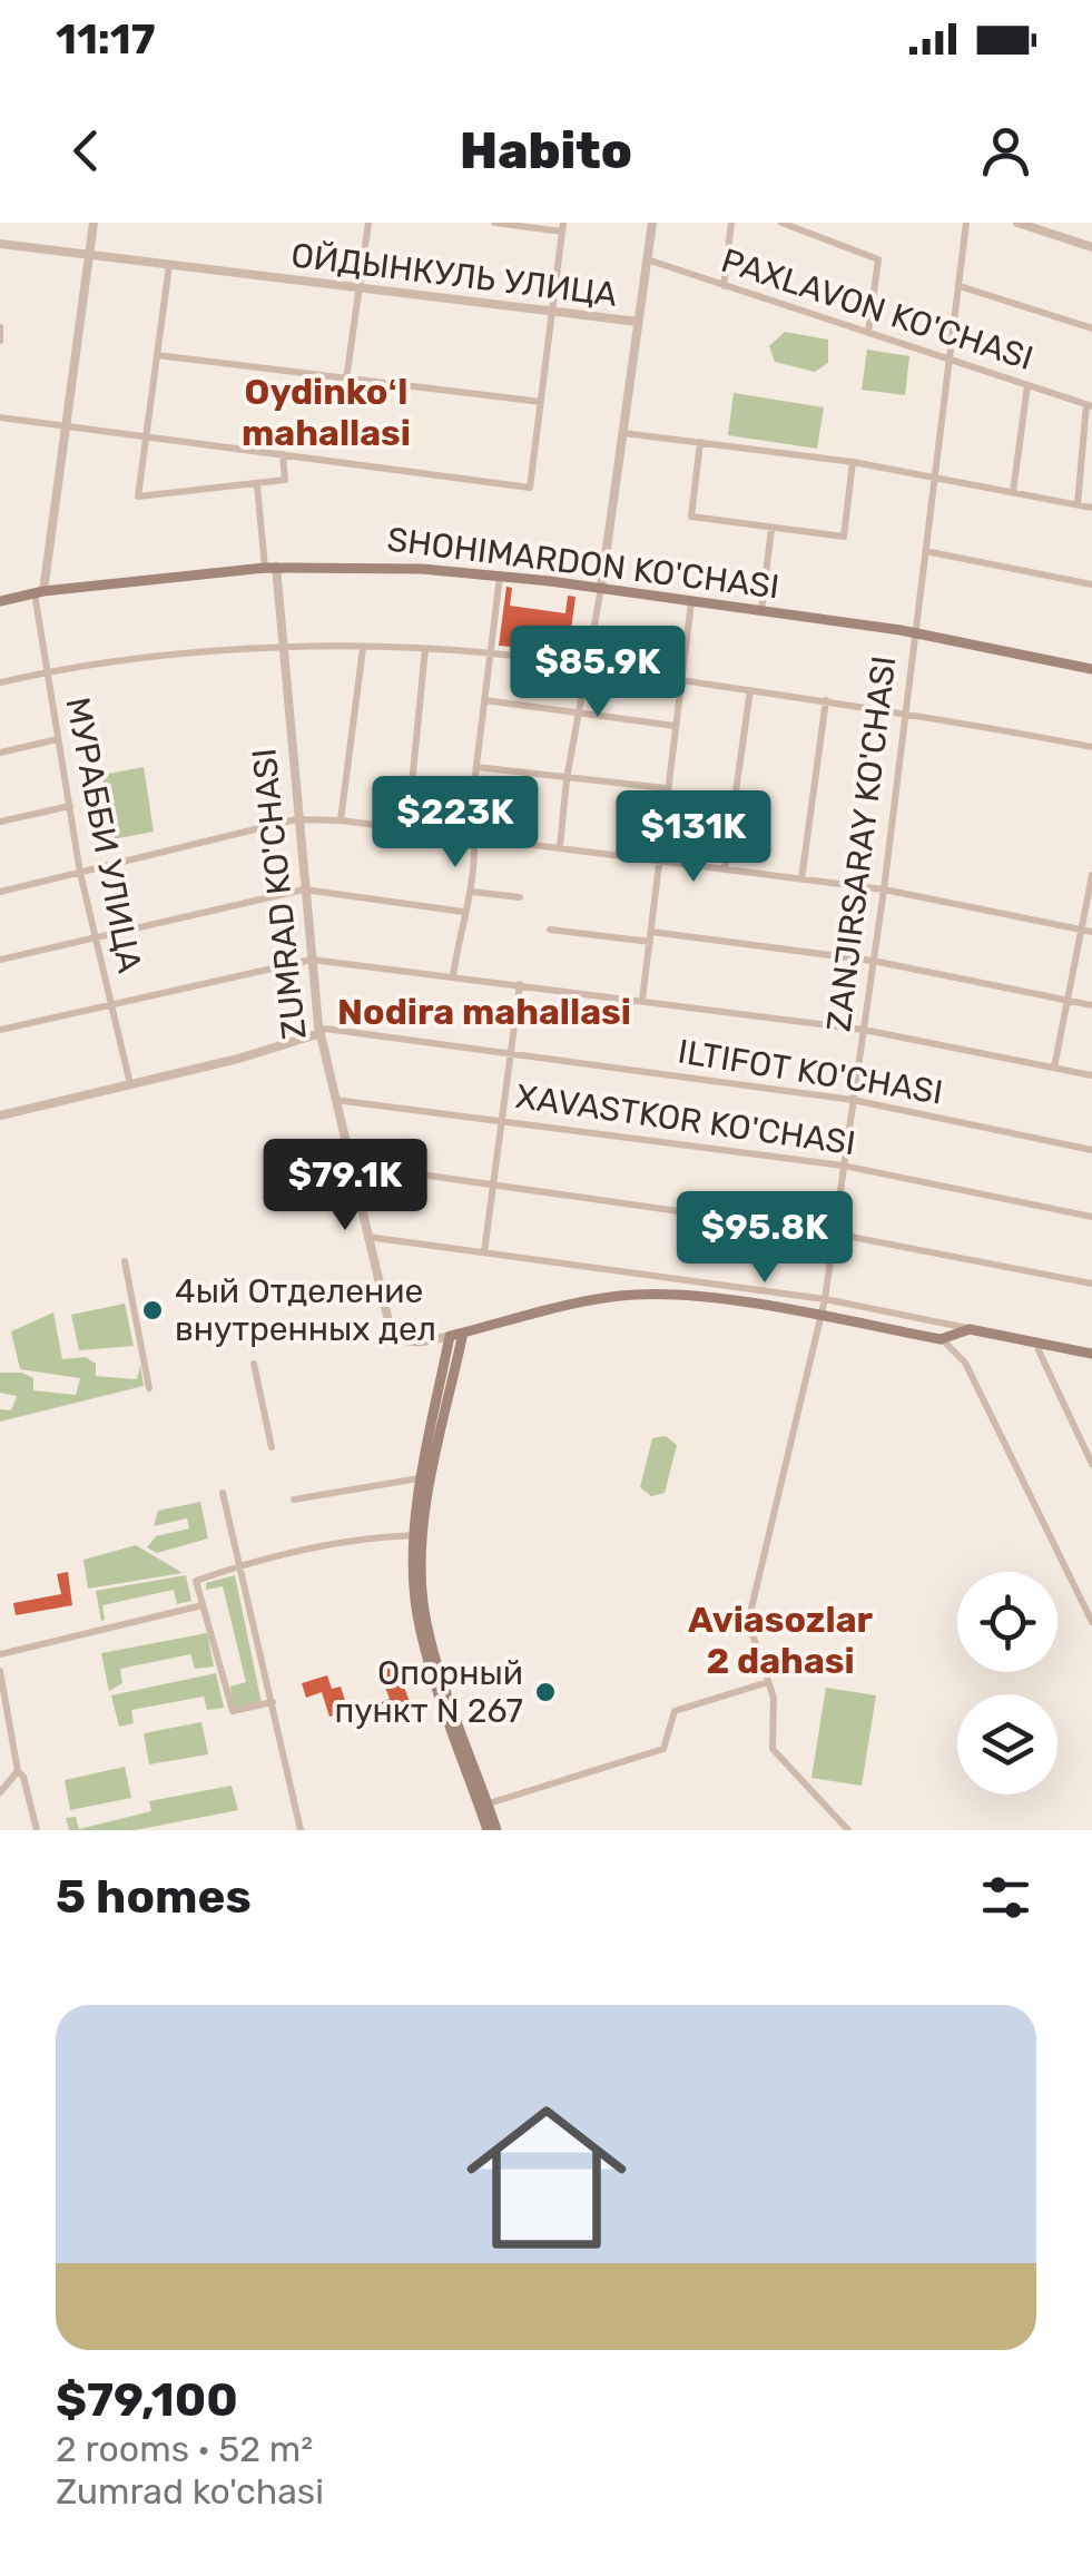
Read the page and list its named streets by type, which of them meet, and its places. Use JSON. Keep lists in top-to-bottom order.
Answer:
{
  "streets": {
    "main road": ["SHOHIMARDON KO'CHASI", "ZUMRAD KO'CHASI"],
    "street": [
      "ОЙДЫНКУЛЬ УЛИЦА",
      "PAXLAVON KO'CHASI",
      "МУРАББИ УЛИЦА",
      "ZANJIRSARAY KO'CHASI",
      "ILTIFOT KO'CHASI",
      "XAVASTKOR KO'CHASI"
    ]
  },
  "crossings": [
    ["PAXLAVON KO'CHASI", "ZANJIRSARAY KO'CHASI"],
    ["SHOHIMARDON KO'CHASI", "МУРАББИ УЛИЦА"],
    ["SHOHIMARDON KO'CHASI", "ZANJIRSARAY KO'CHASI"],
    ["SHOHIMARDON KO'CHASI", "ZUMRAD KO'CHASI"],
    ["МУРАББИ УЛИЦА", "ILTIFOT KO'CHASI"],
    ["ZANJIRSARAY KO'CHASI", "ZUMRAD KO'CHASI"],
    ["ZANJIRSARAY KO'CHASI", "ILTIFOT KO'CHASI"],
    ["ZANJIRSARAY KO'CHASI", "XAVASTKOR KO'CHASI"],
    ["ZUMRAD KO'CHASI", "ILTIFOT KO'CHASI"],
    ["ZUMRAD KO'CHASI", "XAVASTKOR KO'CHASI"]
  ],
  "districts": ["Oydinkoʻl mahallasi", "Nodira mahallasi", "Aviasozlar 2 dahasi"],
  "places": ["4ый Отделение внутренных дел", "Опорный пункт N 267"],
  "page": {
    "status": "11:17",
    "header": "Habito",
    "price": [
      "$85.9K",
      "$223K",
      "$131K",
      "$79.1K",
      "$95.8K"
    ],
    "heading": "5 homes",
    "list": [
      {
        "name": "$79,100",
        "note": "2 rooms · 52 m² · Zumrad ko'chasi"
      }
    ]
  }
}
